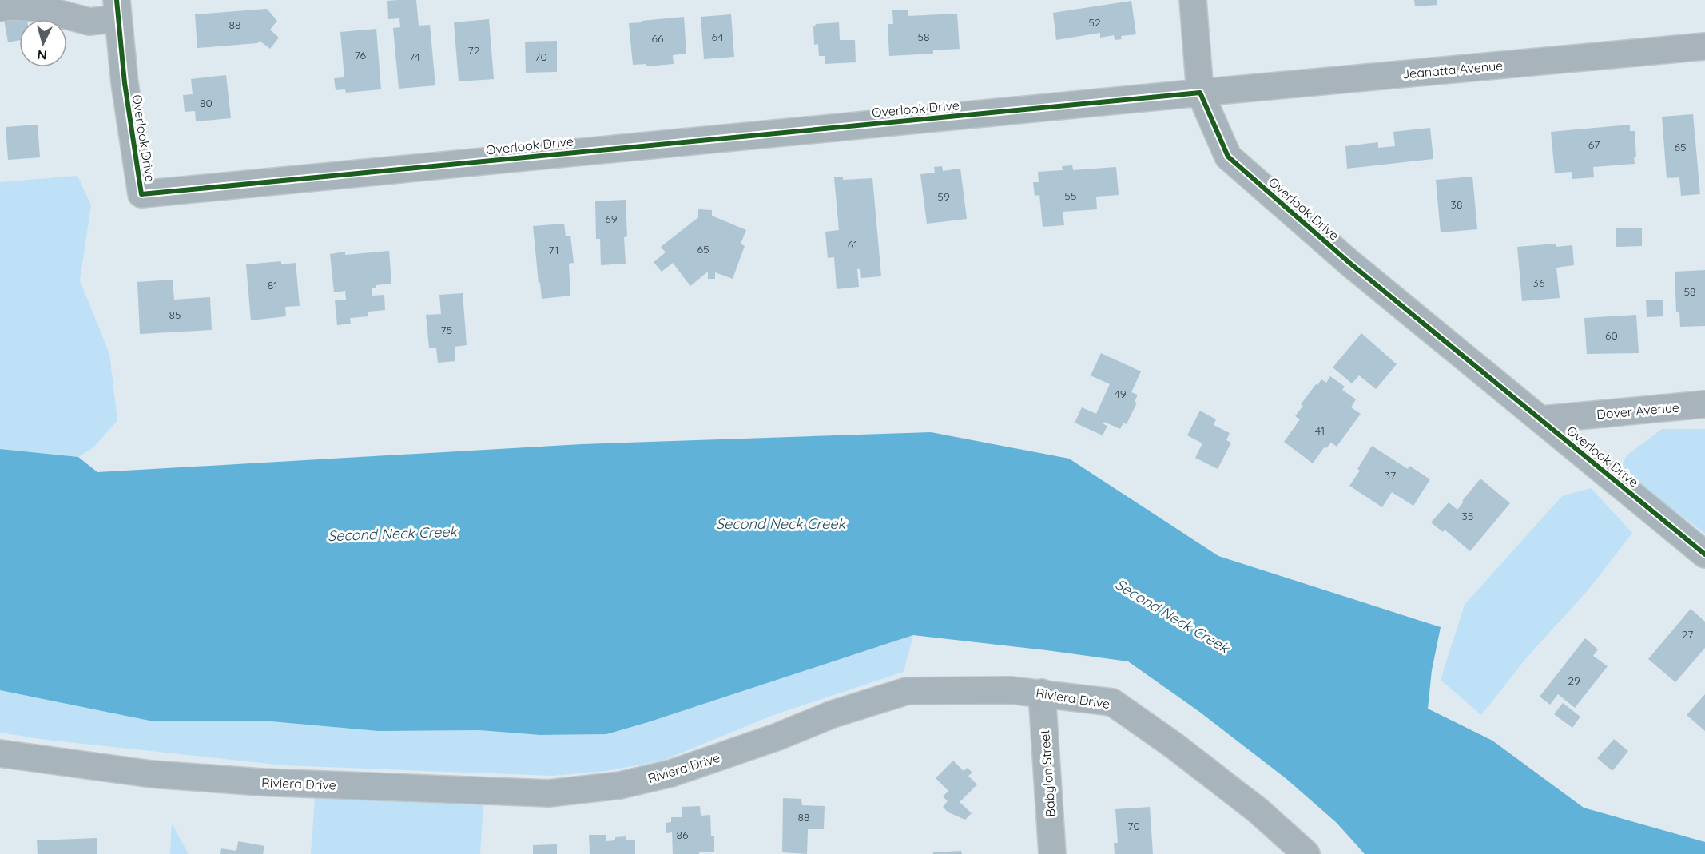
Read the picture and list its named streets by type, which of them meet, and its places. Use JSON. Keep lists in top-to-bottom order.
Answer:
{
  "streets": {
    "street": [
      "Jeanatta Avenue",
      "Overlook Drive",
      "Dover Avenue",
      "Riviera Drive",
      "Babylon Street"
    ]
  },
  "crossings": [
    ["Jeanatta Avenue", "Overlook Drive"],
    ["Overlook Drive", "Dover Avenue"],
    ["Riviera Drive", "Babylon Street"]
  ],
  "water": ["Second Neck Creek"],
  "house_numbers": [
    "52",
    "88",
    "64",
    "58",
    "66",
    "72",
    "76",
    "74",
    "70",
    "80",
    "67",
    "65",
    "55",
    "59",
    "38",
    "69",
    "61",
    "65",
    "71",
    "36",
    "81",
    "58",
    "85",
    "75",
    "60",
    "49",
    "41",
    "37",
    "35",
    "27",
    "29",
    "88",
    "70",
    "86"
  ],
  "north": "bottom"
}
